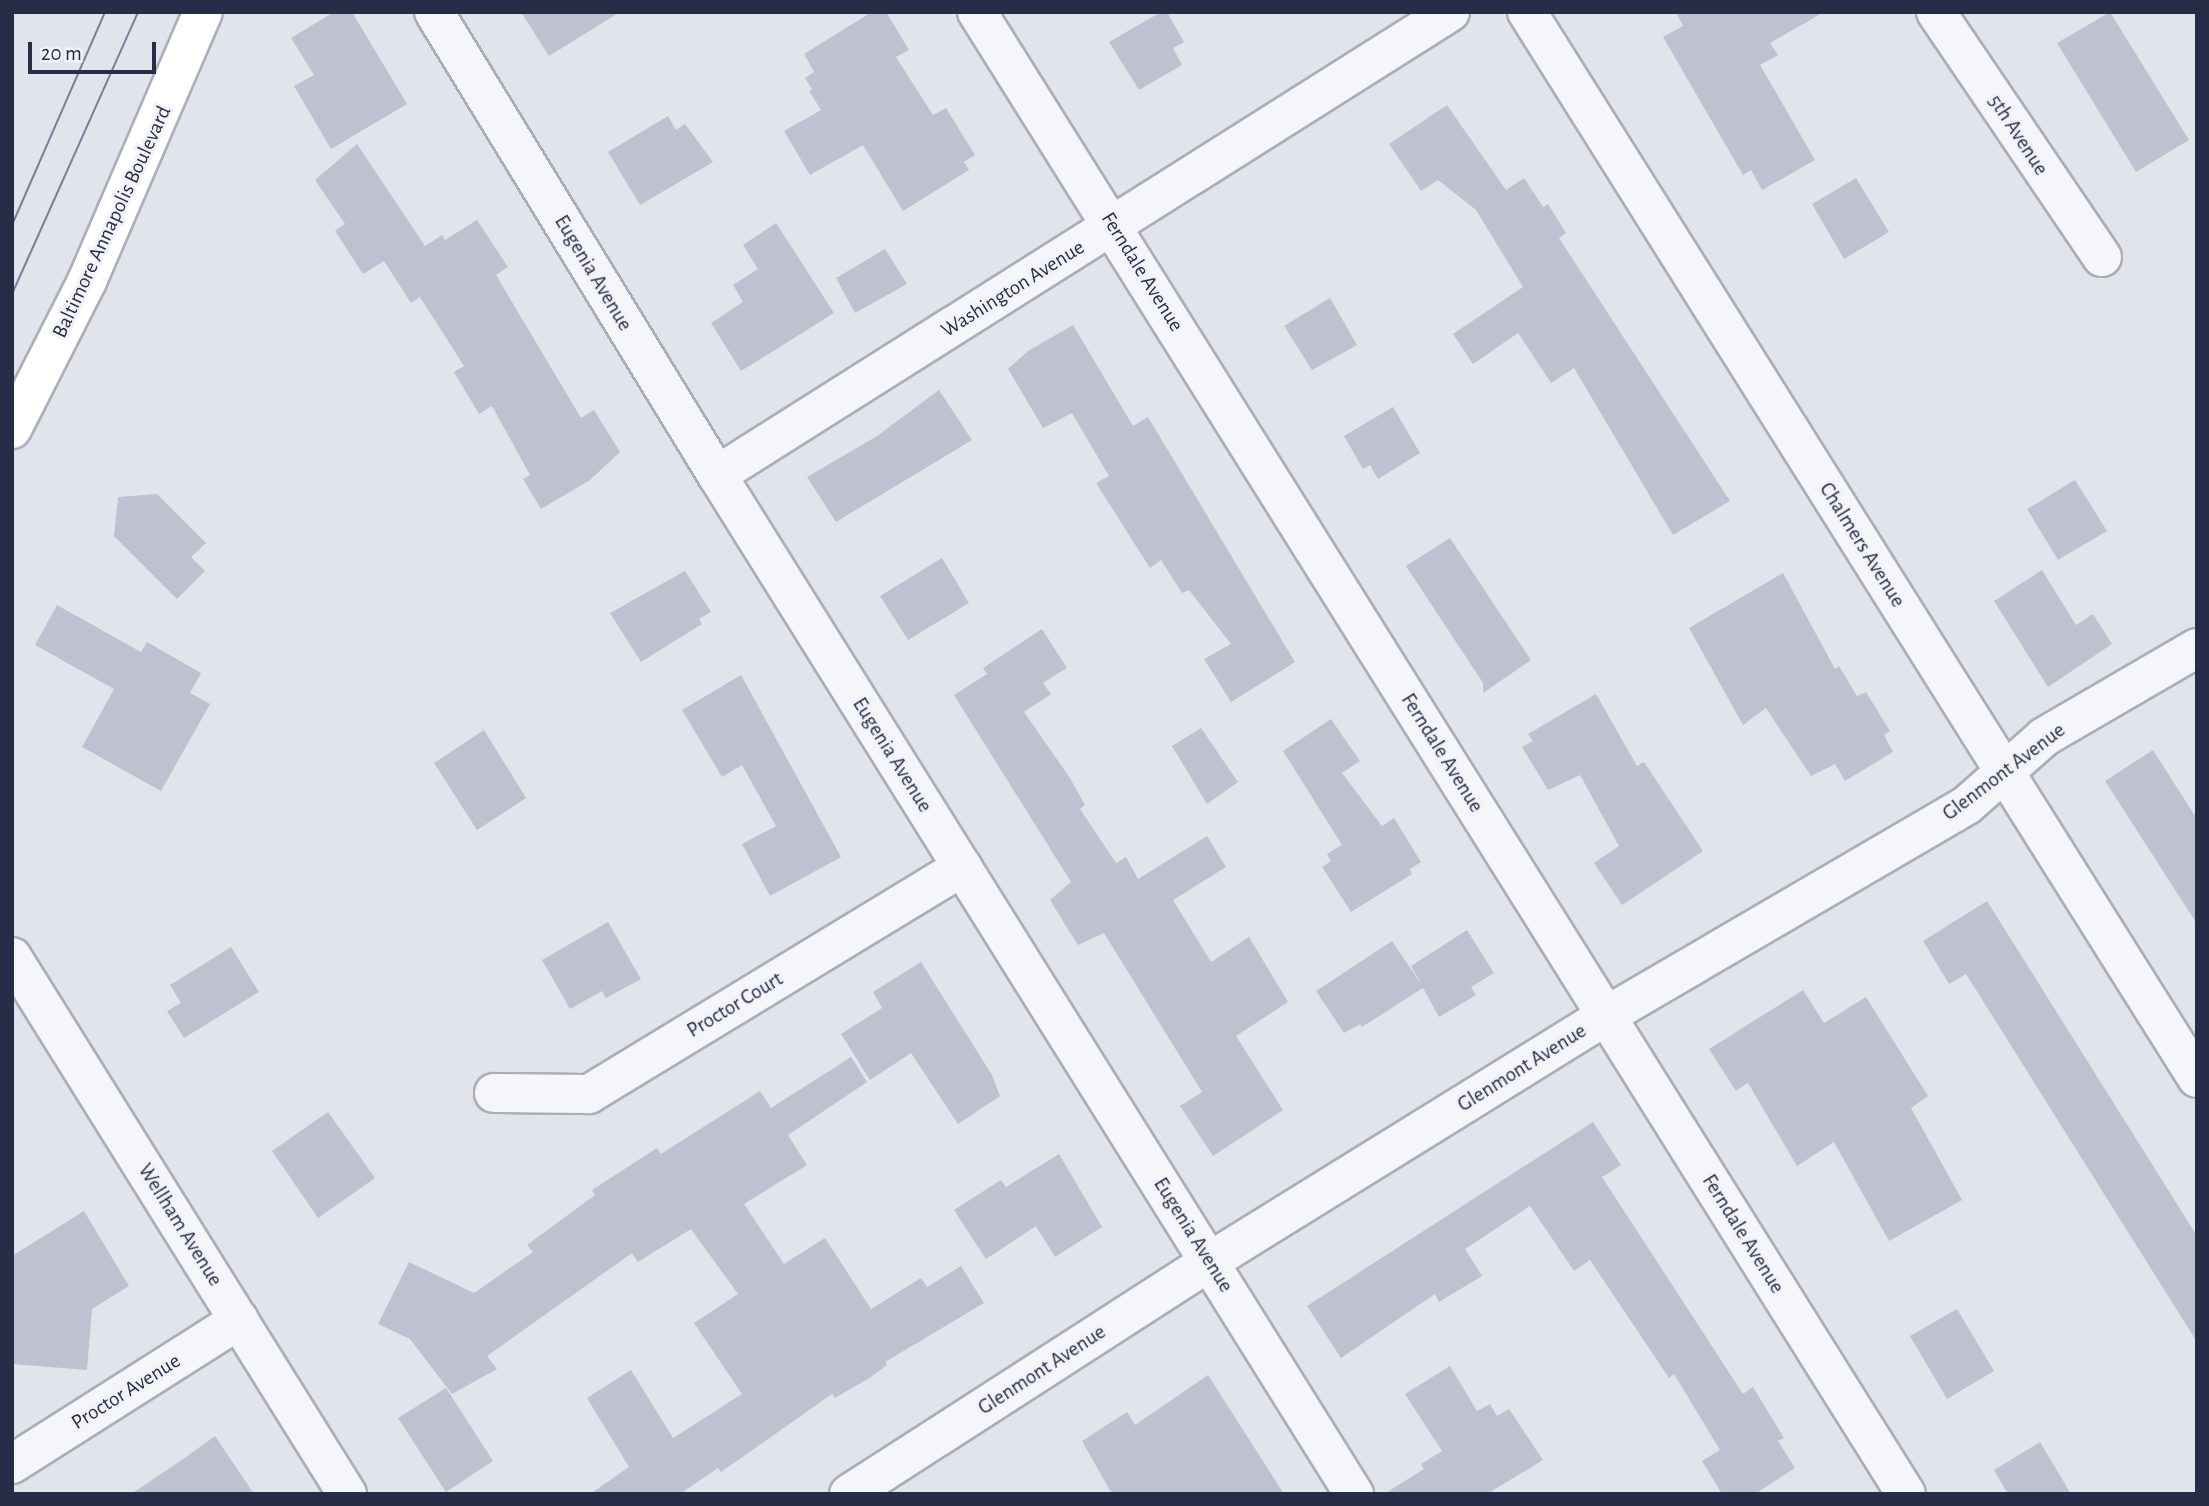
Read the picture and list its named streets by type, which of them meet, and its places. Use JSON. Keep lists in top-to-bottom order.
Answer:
{
  "streets": {
    "main road": ["Baltimore Annapolis Boulevard"],
    "street": [
      "5th Avenue",
      "Ferndale Avenue",
      "Eugenia Avenue",
      "Washington Avenue",
      "Chalmers Avenue",
      "Glenmont Avenue",
      "Proctor Court",
      "Wellham Avenue",
      "Proctor Avenue"
    ]
  },
  "crossings": [
    ["Ferndale Avenue", "Washington Avenue"],
    ["Ferndale Avenue", "Glenmont Avenue"],
    ["Eugenia Avenue", "Washington Avenue"],
    ["Eugenia Avenue", "Glenmont Avenue"],
    ["Eugenia Avenue", "Proctor Court"],
    ["Chalmers Avenue", "Glenmont Avenue"],
    ["Wellham Avenue", "Proctor Avenue"]
  ],
  "scale_bar": "20 m"
}
